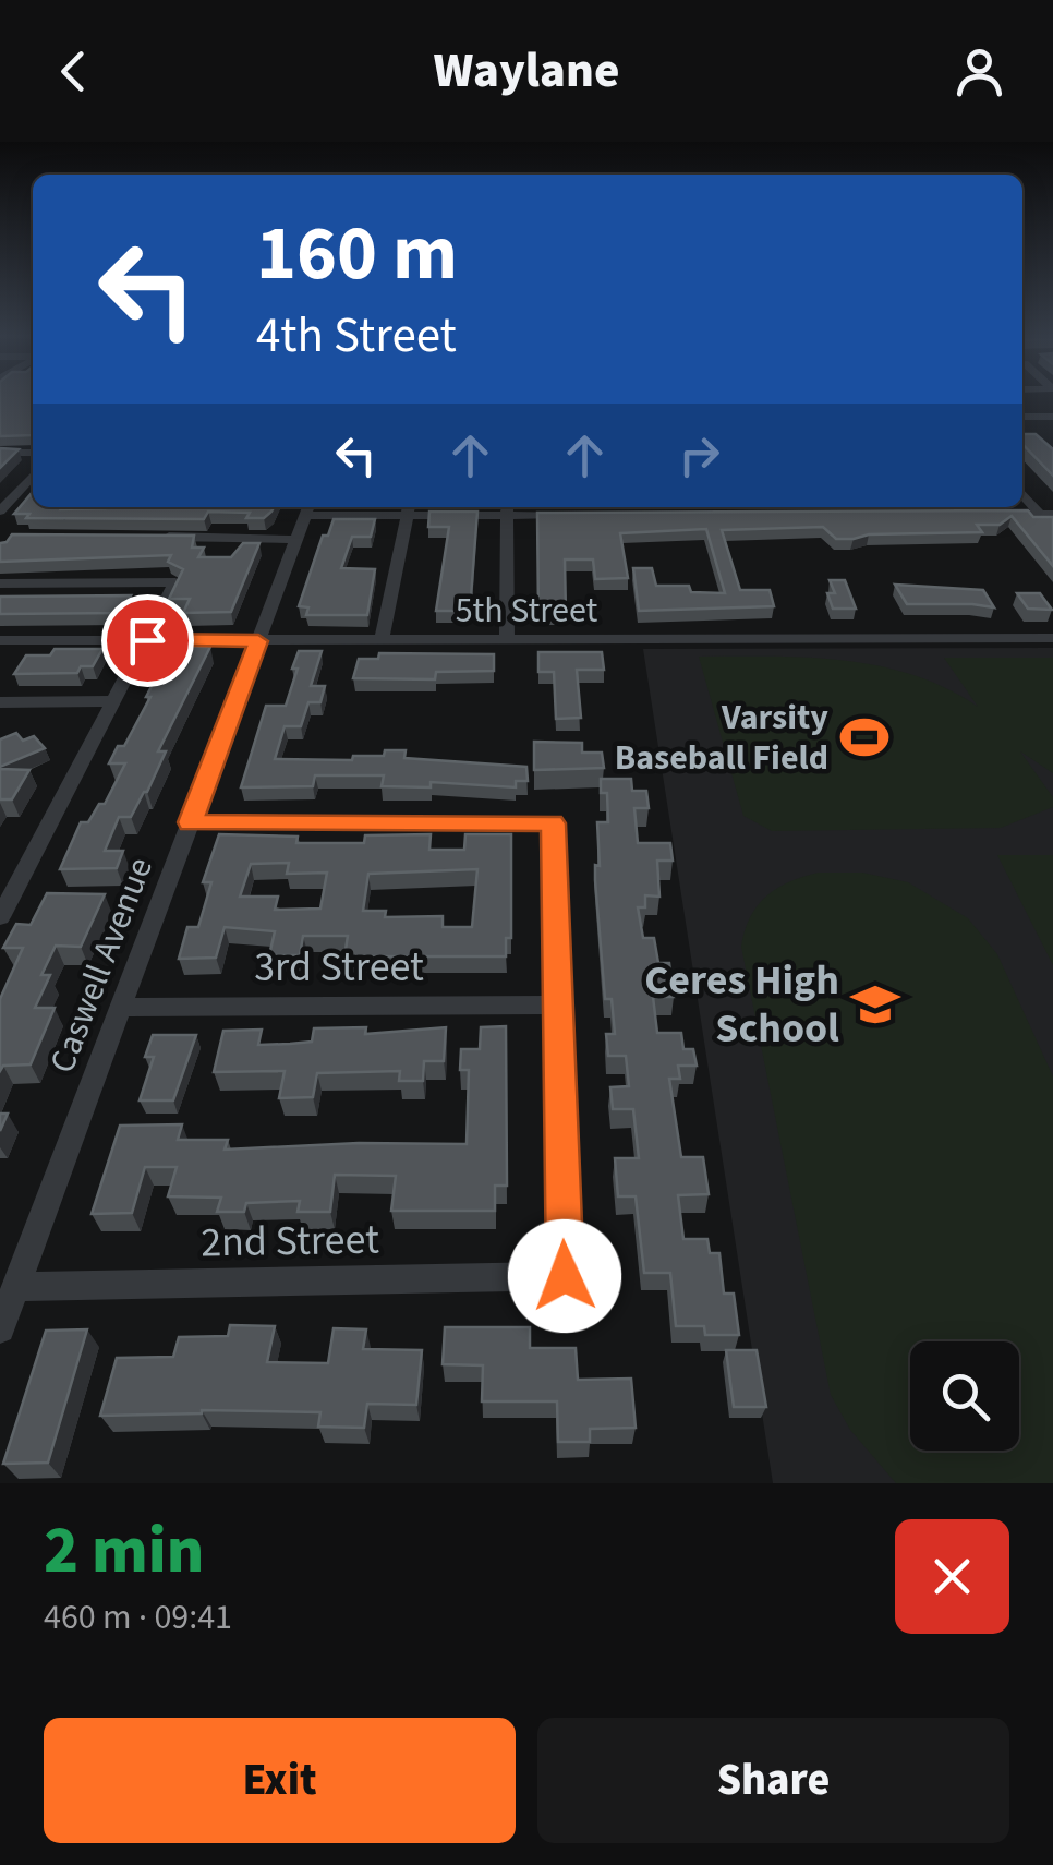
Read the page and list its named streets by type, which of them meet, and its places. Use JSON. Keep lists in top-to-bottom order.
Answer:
{
  "streets": {
    "street": [
      "5th Street",
      "Caswell Avenue",
      "3rd Street",
      "2nd Street"
    ]
  },
  "crossings": [
    ["5th Street", "Caswell Avenue"],
    ["Caswell Avenue", "3rd Street"],
    ["Caswell Avenue", "2nd Street"],
    ["3rd Street", "2nd Street"]
  ],
  "places": {
    "sports": ["Varsity Baseball Field"],
    "school or university": ["Ceres High School"]
  },
  "page": {
    "header": "Waylane",
    "turn": ["160 m", "4th Street"],
    "heading": ["2 min", "460 m · 09:41"],
    "buttons": ["Exit", "Share"]
  }
}
